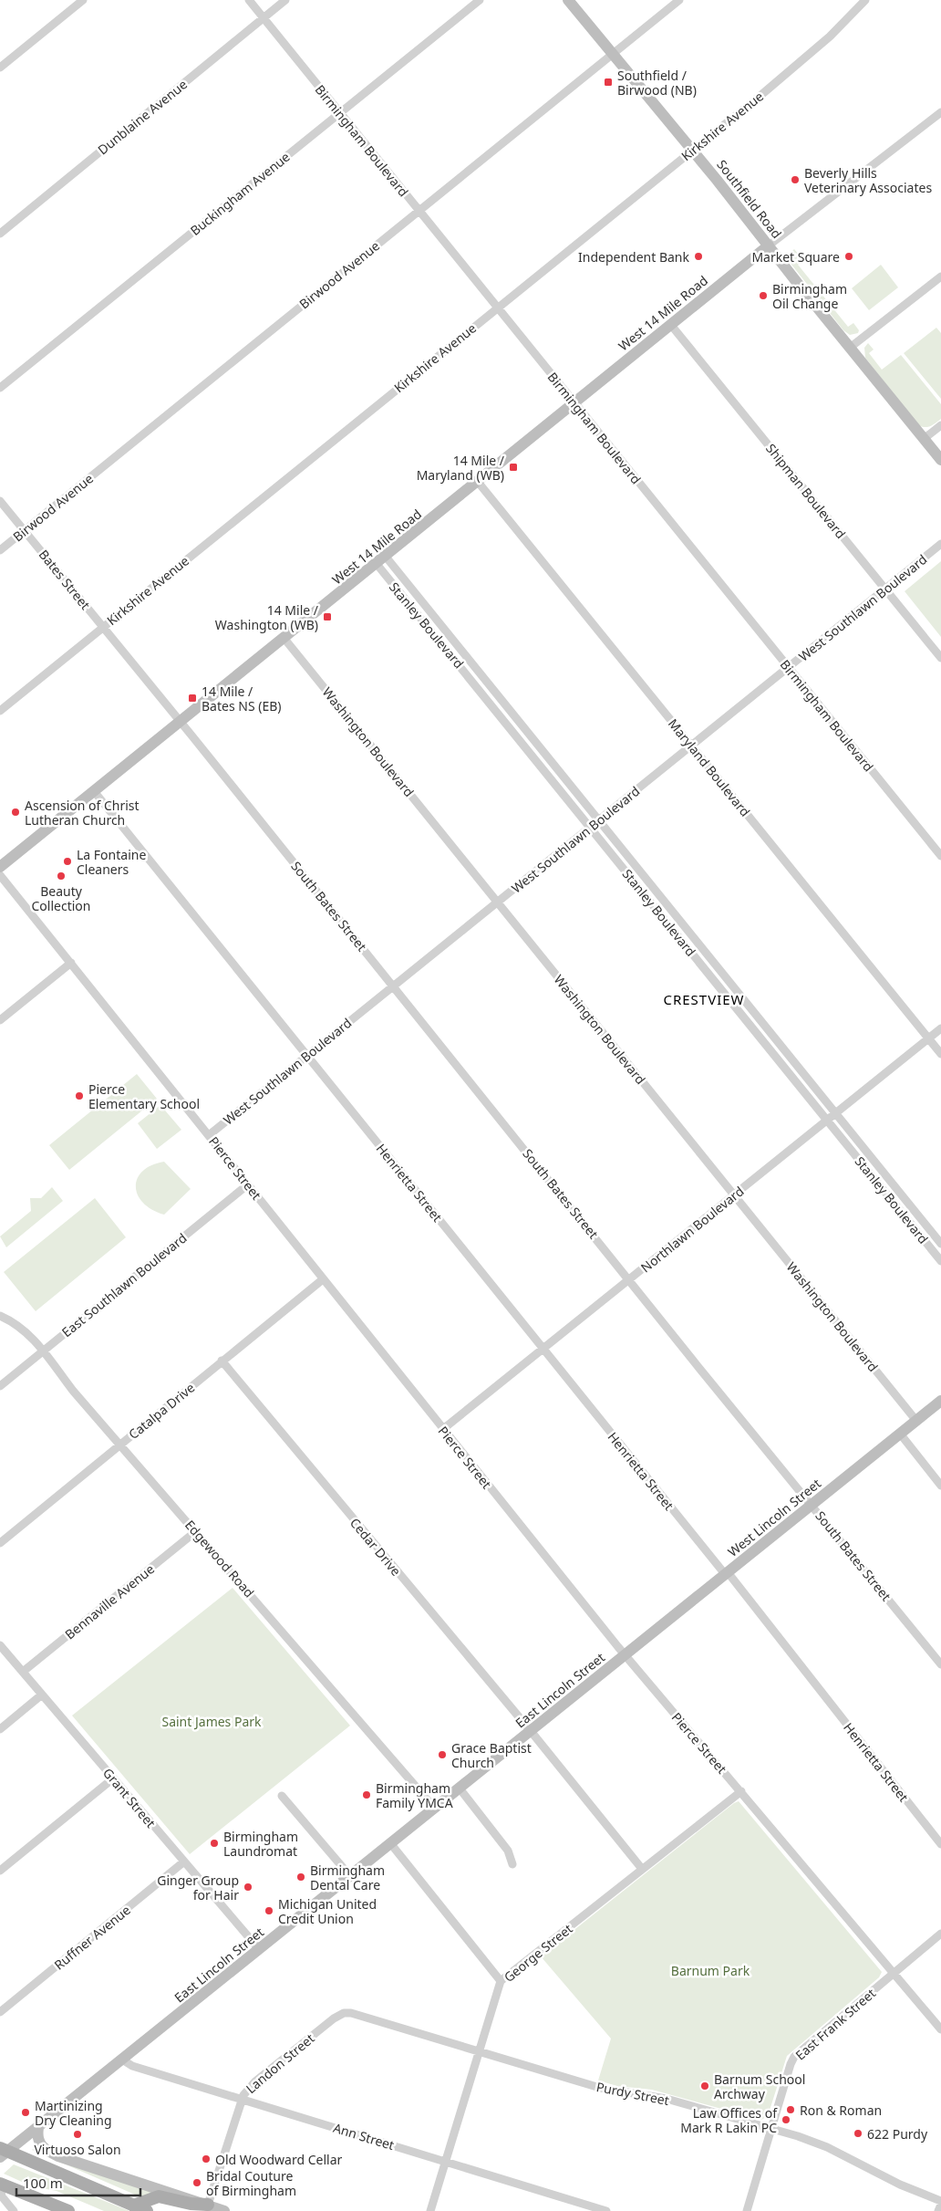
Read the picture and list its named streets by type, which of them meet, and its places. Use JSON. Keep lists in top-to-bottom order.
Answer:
{
  "streets": {
    "main road": [
      "Southfield Road",
      "West 14 Mile Road",
      "West Lincoln Street",
      "East Lincoln Street"
    ],
    "street": [
      "Dunblaine Avenue",
      "Kirkshire Avenue",
      "Birmingham Boulevard",
      "Buckingham Avenue",
      "Birwood Avenue",
      "Shipman Boulevard",
      "Bates Street",
      "West Southlawn Boulevard",
      "Stanley Boulevard",
      "Washington Boulevard",
      "Maryland Boulevard",
      "South Bates Street",
      "Pierce Street",
      "Henrietta Street",
      "Northlawn Boulevard",
      "East Southlawn Boulevard",
      "Catalpa Drive",
      "Cedar Drive",
      "Edgewood Road",
      "Bennaville Avenue",
      "Grant Street",
      "Ruffner Avenue",
      "George Street",
      "East Frank Street",
      "Landon Street",
      "Purdy Street",
      "Ann Street"
    ]
  },
  "crossings": [
    ["Dunblaine Avenue", "Birmingham Boulevard"],
    ["Kirkshire Avenue", "Birmingham Boulevard"],
    ["Kirkshire Avenue", "Southfield Road"],
    ["Kirkshire Avenue", "Bates Street"],
    ["Birmingham Boulevard", "Buckingham Avenue"],
    ["Birmingham Boulevard", "Birwood Avenue"],
    ["Birmingham Boulevard", "West 14 Mile Road"],
    ["Birmingham Boulevard", "West Southlawn Boulevard"],
    ["Southfield Road", "Birwood Avenue"],
    ["Southfield Road", "West 14 Mile Road"],
    ["Birwood Avenue", "Bates Street"],
    ["West 14 Mile Road", "Shipman Boulevard"],
    ["West 14 Mile Road", "Bates Street"],
    ["West 14 Mile Road", "Stanley Boulevard"],
    ["West 14 Mile Road", "Washington Boulevard"],
    ["West 14 Mile Road", "Maryland Boulevard"],
    ["West 14 Mile Road", "South Bates Street"],
    ["West 14 Mile Road", "Henrietta Street"],
    ["Shipman Boulevard", "West Southlawn Boulevard"],
    ["Bates Street", "South Bates Street"],
    ["West Southlawn Boulevard", "Stanley Boulevard"],
    ["West Southlawn Boulevard", "Washington Boulevard"],
    ["West Southlawn Boulevard", "Maryland Boulevard"],
    ["West Southlawn Boulevard", "South Bates Street"],
    ["West Southlawn Boulevard", "Pierce Street"],
    ["West Southlawn Boulevard", "Henrietta Street"],
    ["Stanley Boulevard", "Northlawn Boulevard"],
    ["Washington Boulevard", "Northlawn Boulevard"],
    ["Washington Boulevard", "West Lincoln Street"],
    ["Maryland Boulevard", "Northlawn Boulevard"],
    ["South Bates Street", "Northlawn Boulevard"],
    ["South Bates Street", "West Lincoln Street"],
    ["Pierce Street", "Northlawn Boulevard"],
    ["Pierce Street", "East Southlawn Boulevard"],
    ["Pierce Street", "Catalpa Drive"],
    ["Pierce Street", "West Lincoln Street"],
    ["Pierce Street", "East Lincoln Street"],
    ["Pierce Street", "George Street"],
    ["Pierce Street", "East Frank Street"],
    ["Henrietta Street", "Northlawn Boulevard"],
    ["Henrietta Street", "West Lincoln Street"],
    ["East Southlawn Boulevard", "Edgewood Road"],
    ["Catalpa Drive", "Cedar Drive"],
    ["Catalpa Drive", "Edgewood Road"],
    ["West Lincoln Street", "East Lincoln Street"],
    ["Cedar Drive", "East Lincoln Street"],
    ["Cedar Drive", "George Street"],
    ["Edgewood Road", "Bennaville Avenue"],
    ["Edgewood Road", "East Lincoln Street"],
    ["Bennaville Avenue", "Grant Street"],
    ["East Lincoln Street", "Grant Street"],
    ["East Lincoln Street", "Ann Street"],
    ["Grant Street", "Ruffner Avenue"],
    ["George Street", "Purdy Street"],
    ["George Street", "Ann Street"],
    ["East Frank Street", "Purdy Street"],
    ["Landon Street", "Purdy Street"],
    ["Landon Street", "Ann Street"]
  ],
  "districts": ["CRESTVIEW"],
  "parks": ["Saint James Park", "Barnum Park"],
  "places": {
    "transit": [
      "Southfield / Birwood (NB)",
      "14 Mile / Maryland (WB)",
      "14 Mile / Washington (WB)",
      "14 Mile / Bates NS (EB)"
    ],
    "other": [
      "Beverly Hills Veterinary Associates",
      "Independent Bank",
      "Market Square",
      "Birmingham Oil Change",
      "Ascension of Christ Lutheran Church",
      "La Fontaine Cleaners",
      "Beauty Collection",
      "Pierce Elementary School",
      "Grace Baptist Church",
      "Birmingham Family YMCA",
      "Birmingham Laundromat",
      "Birmingham Dental Care",
      "Ginger Group for Hair",
      "Michigan United Credit Union",
      "Barnum School Archway",
      "Ron & Roman",
      "Martinizing Dry Cleaning",
      "Law Offices of Mark R Lakin PC",
      "622 Purdy",
      "Virtuoso Salon",
      "Old Woodward Cellar",
      "Bridal Couture of Birmingham"
    ]
  },
  "scale_bar": "100 m"
}
